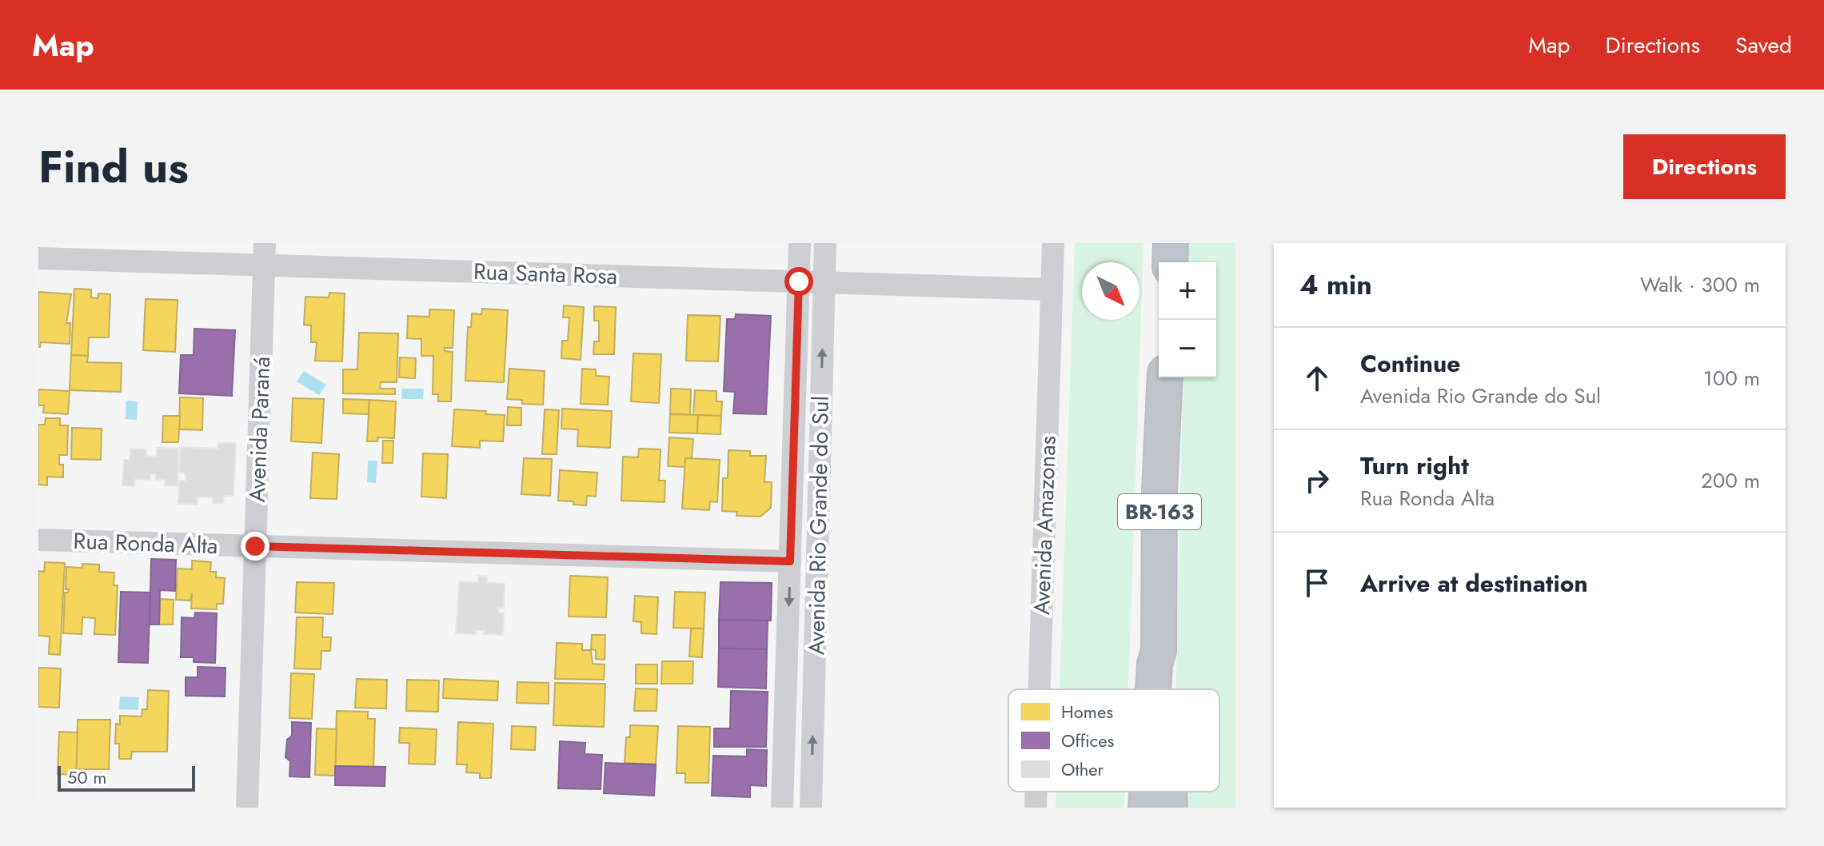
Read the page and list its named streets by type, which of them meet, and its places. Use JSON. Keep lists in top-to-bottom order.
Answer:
{
  "streets": {
    "highway": ["BR-163"],
    "street": [
      "Rua Santa Rosa",
      "Avenida Paraná",
      "Avenida Rio Grande do Sul",
      "Avenida Amazonas",
      "Rua Ronda Alta"
    ]
  },
  "crossings": [
    ["Rua Santa Rosa", "Avenida Paraná"],
    ["Rua Santa Rosa", "Avenida Rio Grande do Sul"],
    ["Rua Santa Rosa", "Avenida Amazonas"],
    ["Avenida Paraná", "Rua Ronda Alta"],
    ["Avenida Rio Grande do Sul", "Rua Ronda Alta"]
  ],
  "legend": ["Homes", "Offices", "Other"],
  "scale_bar": "50 m",
  "north": "bottom right",
  "page": {
    "header": "Map",
    "nav": ["Map", "Directions", "Saved"],
    "title": "Find us",
    "buttons": "Directions",
    "heading": ["4 min", "Walk · 300 m"],
    "map_buttons": ["+", "−"],
    "list": [
      ["Continue", "Avenida Rio Grande do Sul", "100 m"],
      ["Turn right", "Rua Ronda Alta", "200 m"],
      "Arrive at destination"
    ],
    "scale": "50 m"
  }
}
